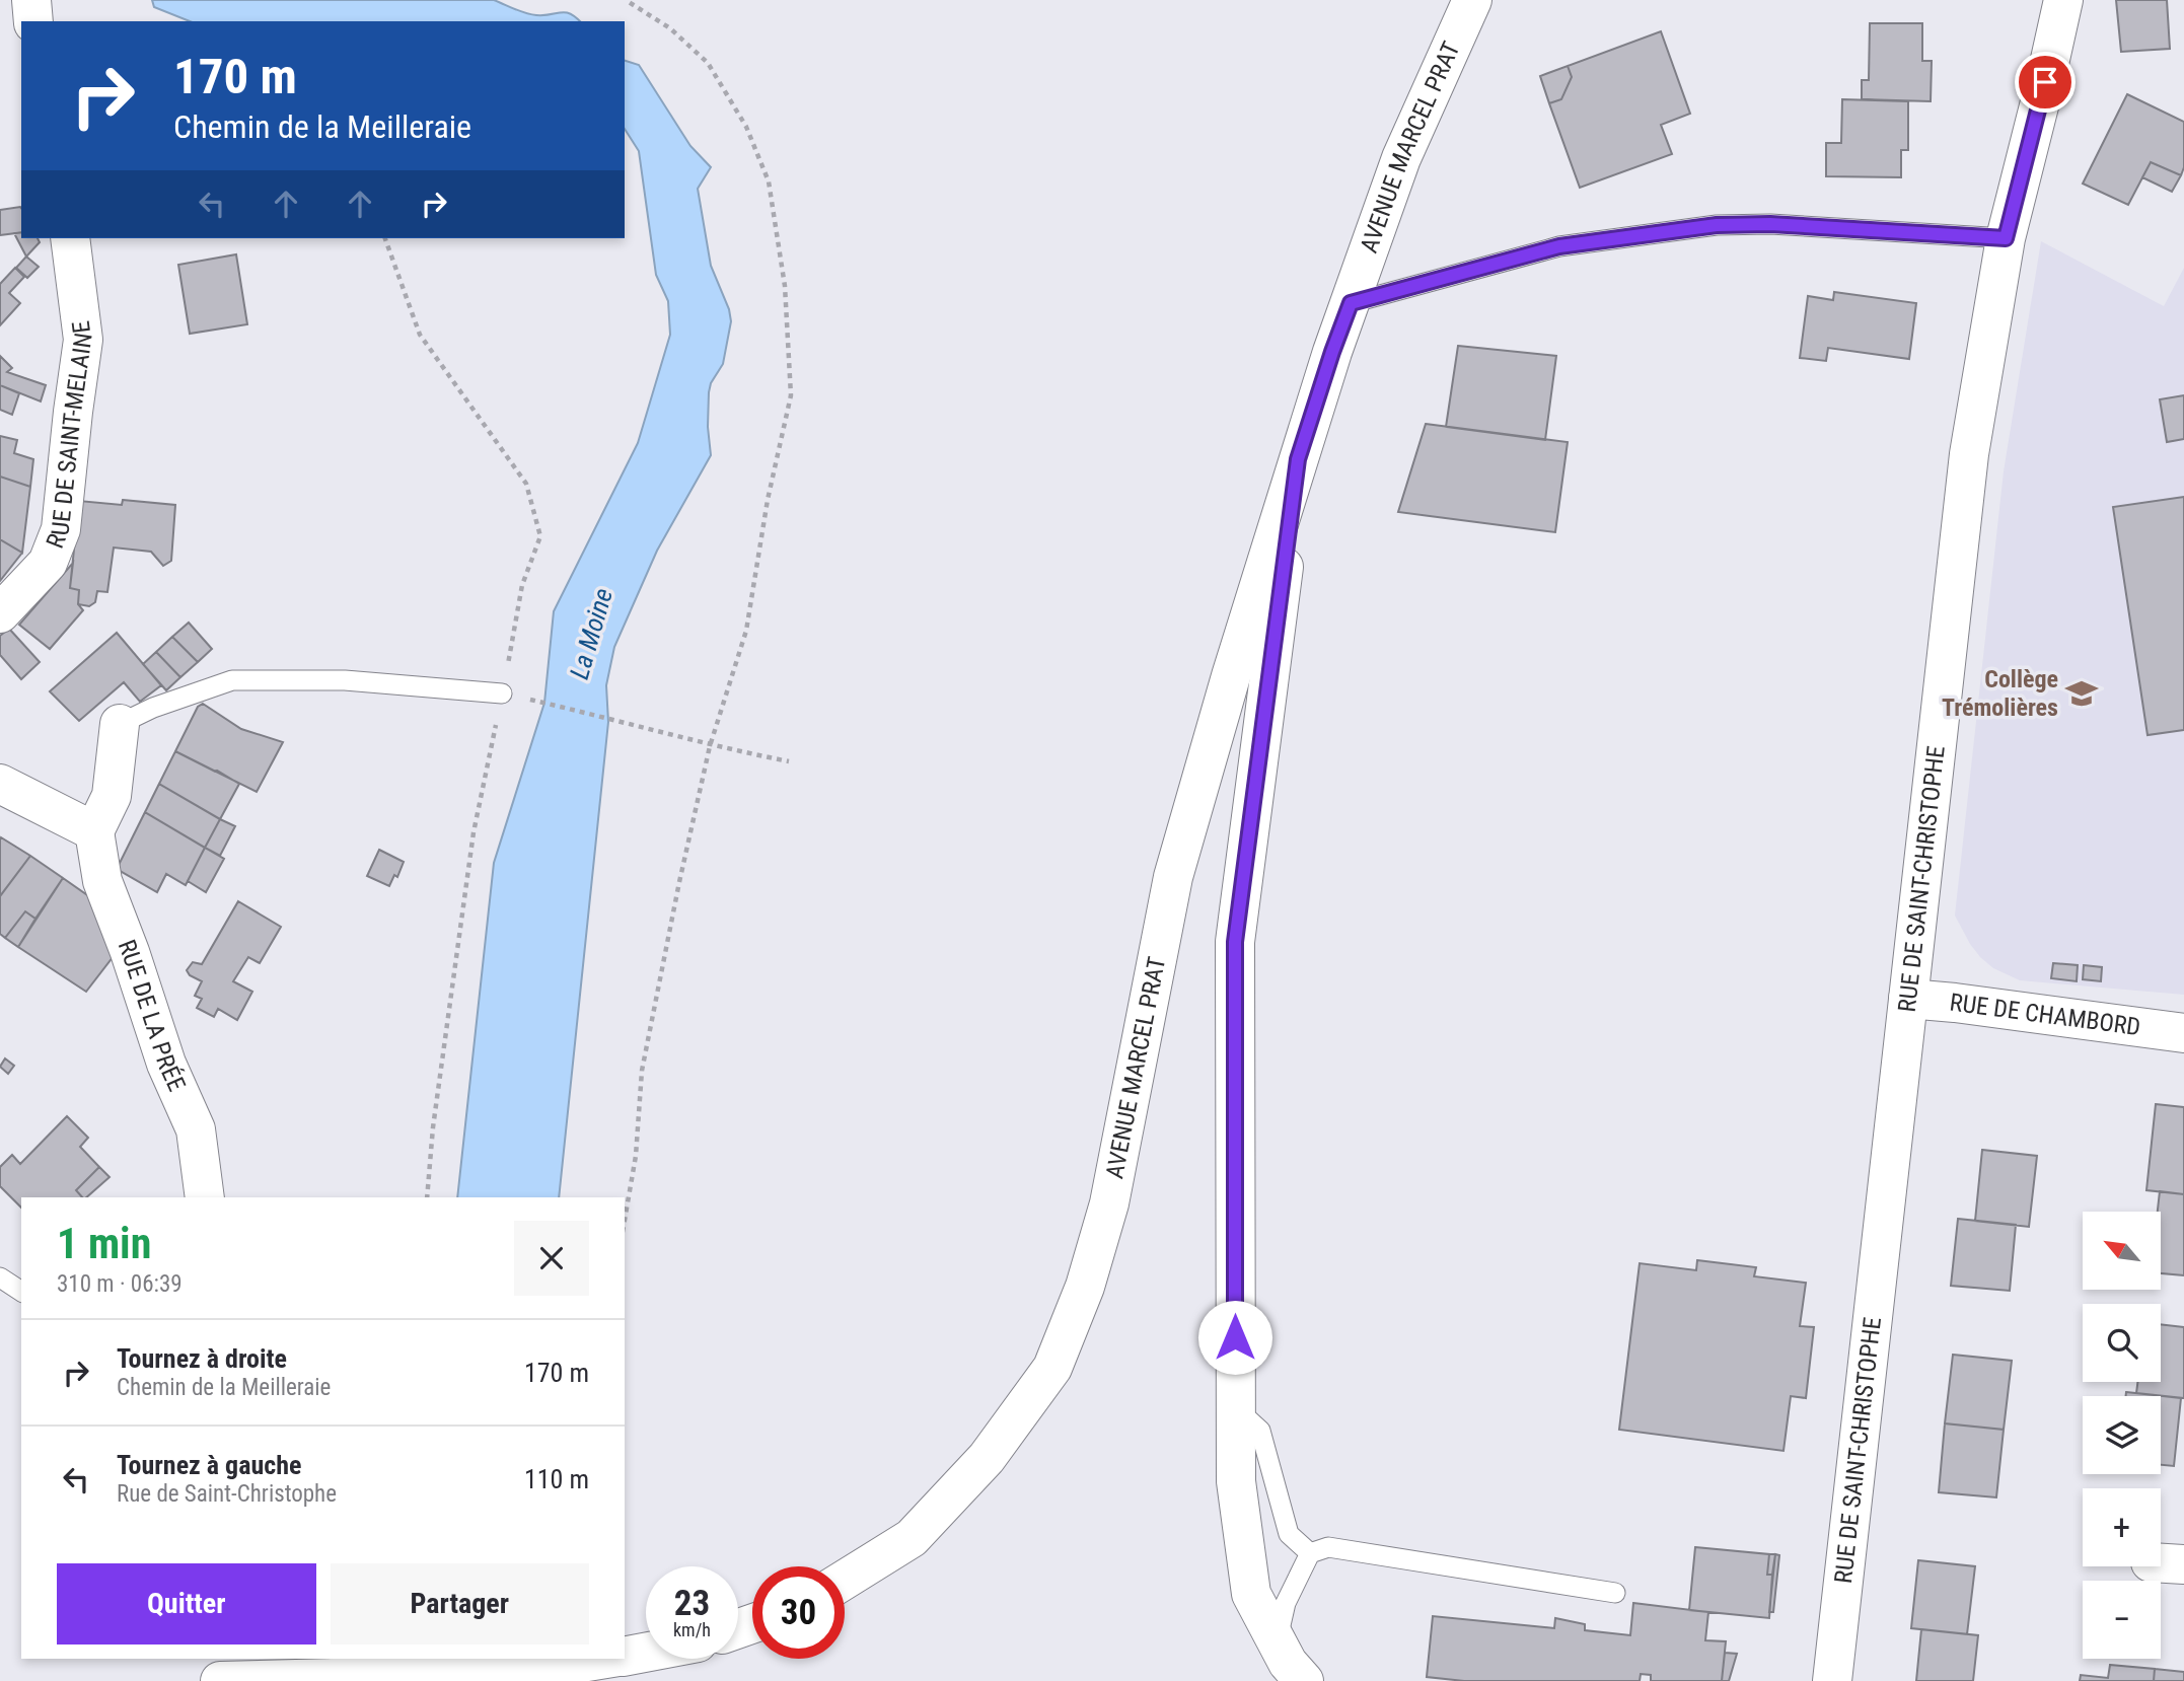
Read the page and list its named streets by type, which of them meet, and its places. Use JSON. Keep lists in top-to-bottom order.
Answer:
{
  "streets": {
    "street": [
      "AVENUE MARCEL PRAT",
      "RUE DE SAINT-MELAINE",
      "RUE DE SAINT-CHRISTOPHE",
      "RUE DE LA PRÉE",
      "RUE DE CHAMBORD"
    ]
  },
  "crossings": [
    ["RUE DE SAINT-CHRISTOPHE", "RUE DE CHAMBORD"]
  ],
  "water": ["La Moine"],
  "places": {
    "school or university": ["Collège Trémolières"]
  },
  "north": "top left",
  "page": {
    "turn": ["170 m", "Chemin de la Meilleraie"],
    "heading": ["1 min", "310 m · 06:39"],
    "map_buttons": ["+", "−"],
    "list": [
      {
        "name": "Tournez à droite",
        "note": "Chemin de la Meilleraie",
        "value": "170 m"
      },
      {
        "name": "Tournez à gauche",
        "note": "Rue de Saint-Christophe",
        "value": "110 m"
      }
    ],
    "buttons": ["Quitter", "Partager"],
    "speed": "23 km/h",
    "limit": "30"
  }
}
